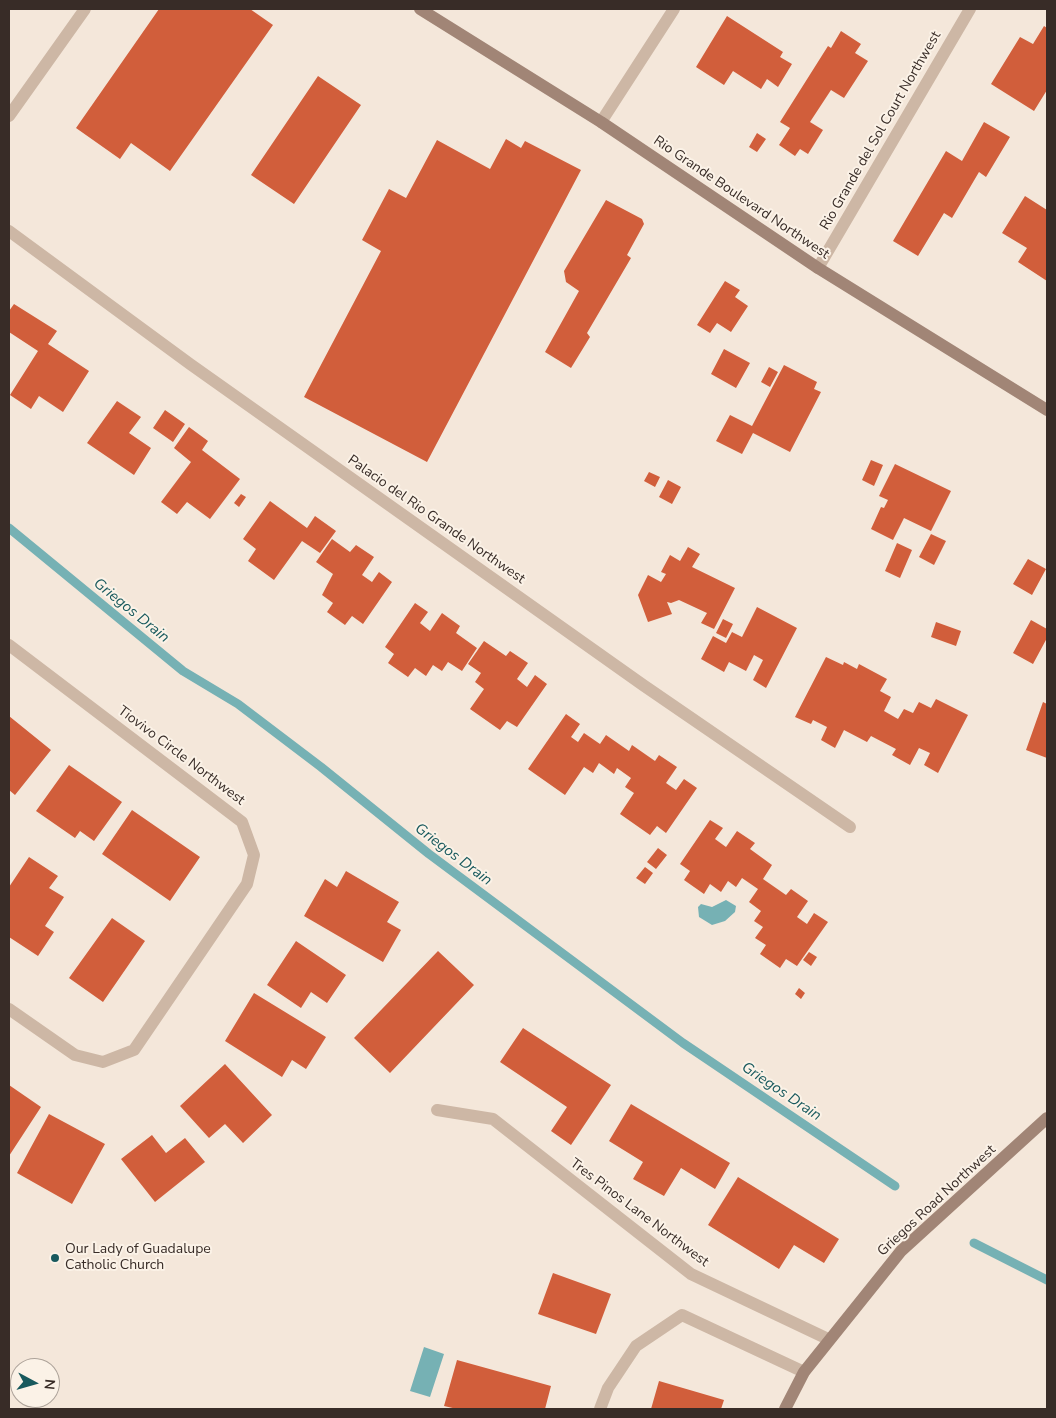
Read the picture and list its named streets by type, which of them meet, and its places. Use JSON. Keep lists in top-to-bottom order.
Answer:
{
  "streets": {
    "main road": ["Rio Grande Boulevard Northwest", "Griegos Road Northwest"],
    "street": [
      "Rio Grande del Sol Court Northwest",
      "Palacio del Rio Grande Northwest",
      "Tiovivo Circle Northwest",
      "Tres Pinos Lane Northwest"
    ]
  },
  "crossings": [
    ["Rio Grande del Sol Court Northwest", "Rio Grande Boulevard Northwest"],
    ["Griegos Road Northwest", "Tres Pinos Lane Northwest"]
  ],
  "water": ["Griegos Drain"],
  "places": ["Our Lady of Guadalupe Catholic Church"],
  "north": "right"
}
